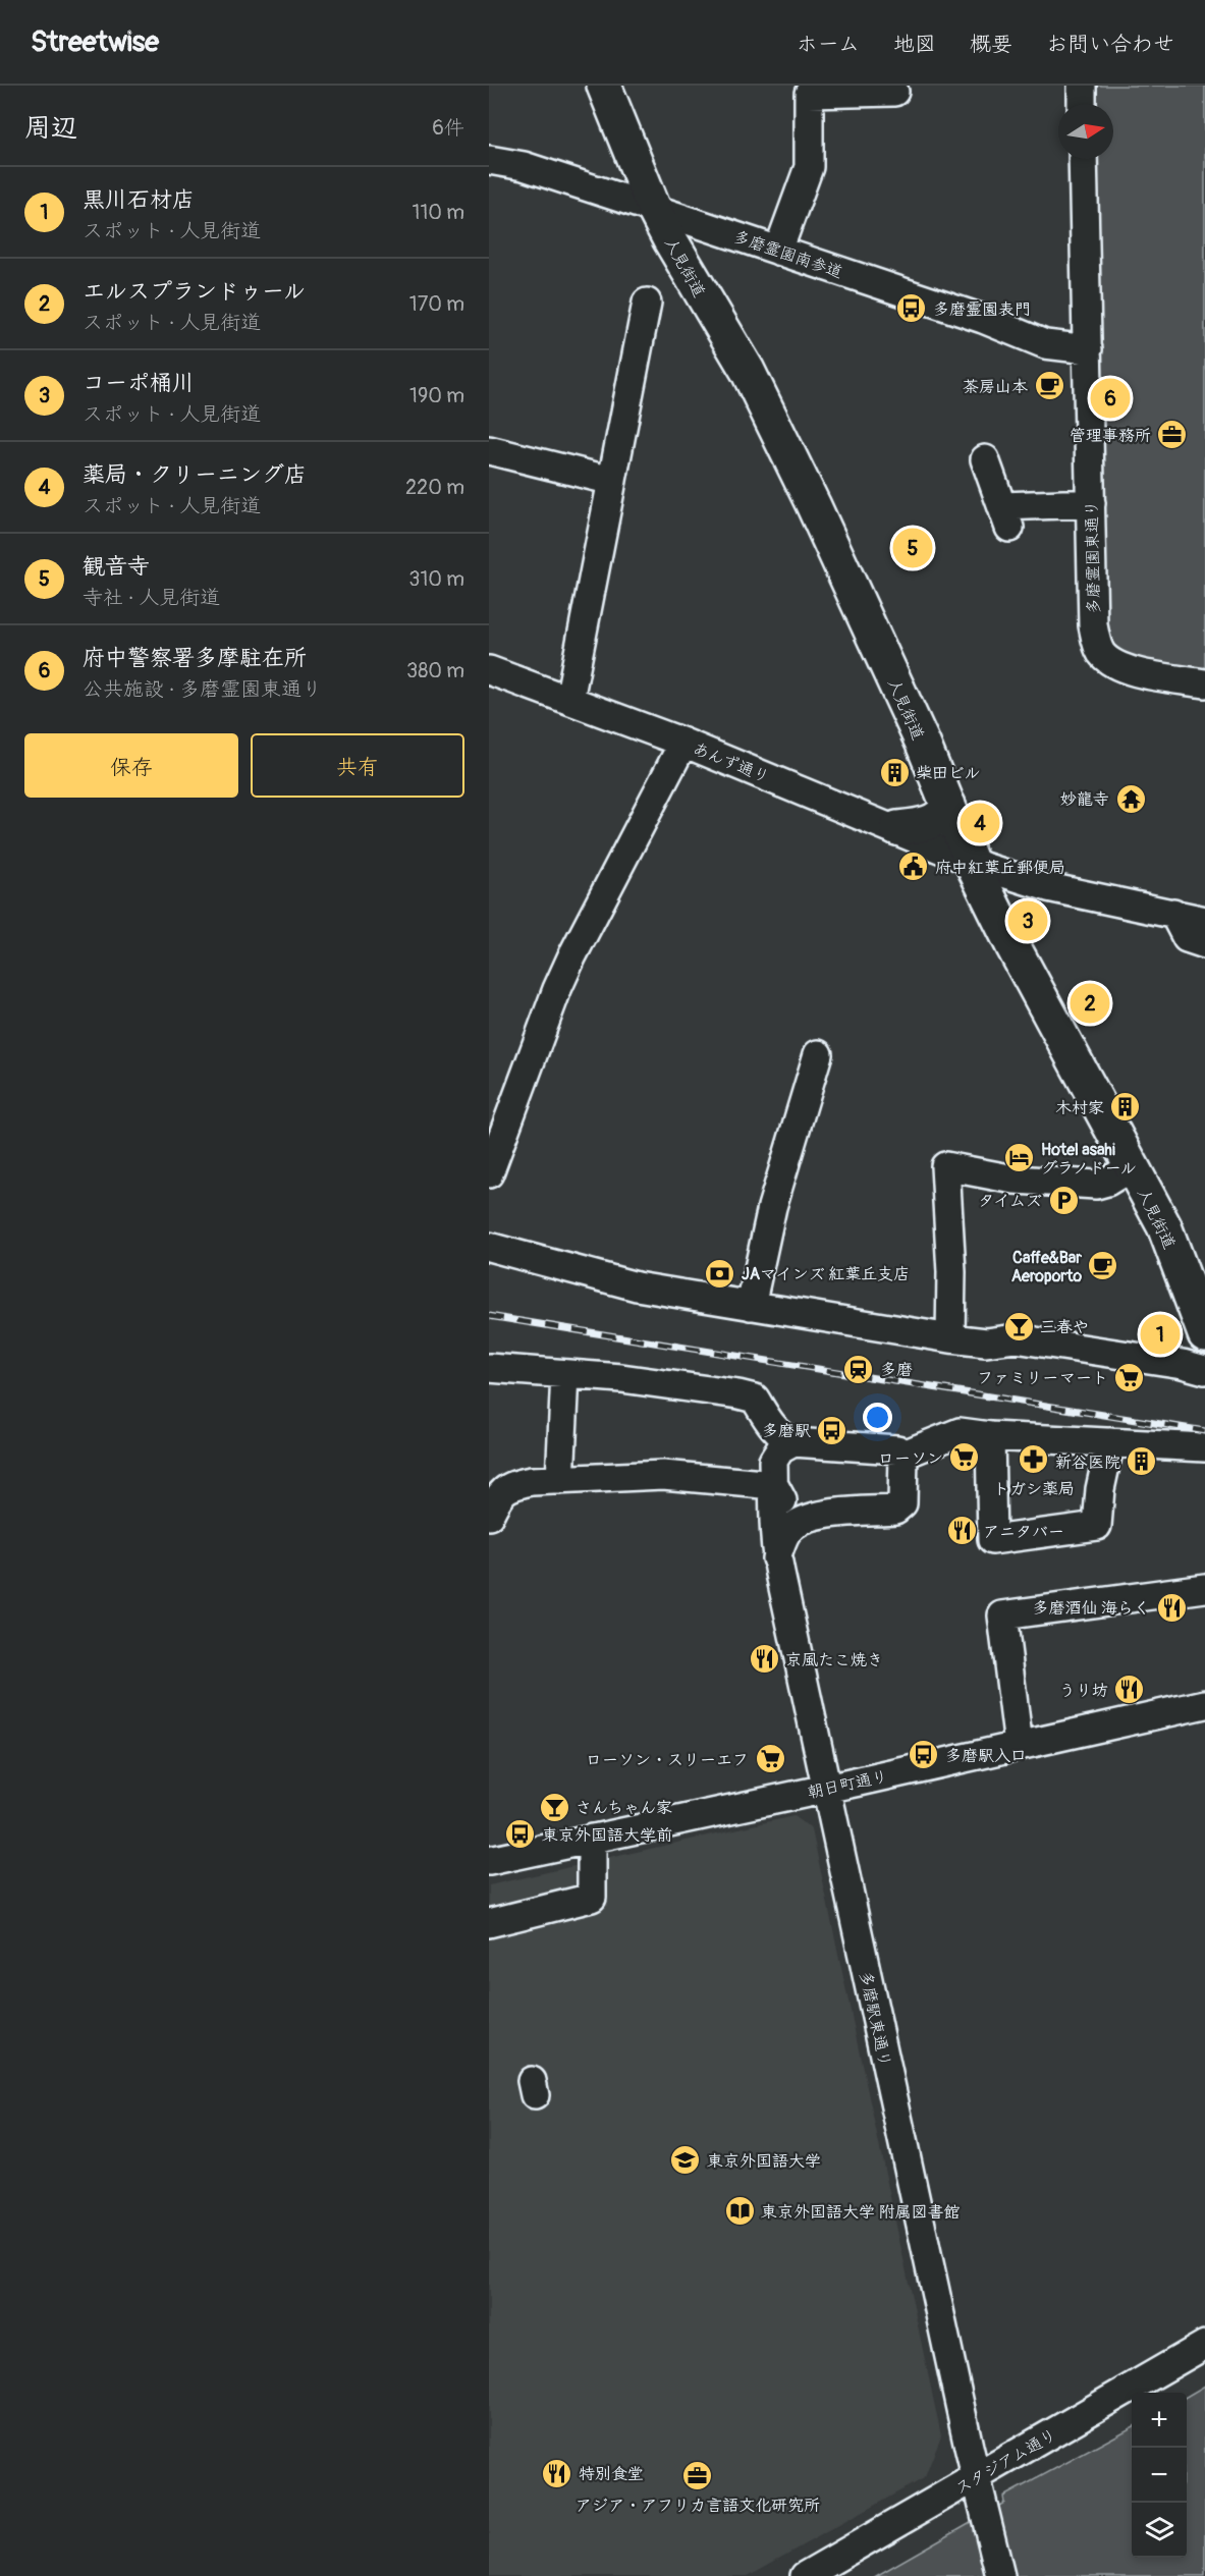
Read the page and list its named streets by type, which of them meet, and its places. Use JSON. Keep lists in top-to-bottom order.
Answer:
{
  "streets": {
    "main road": ["人見街道"],
    "street": [
      "多磨霊園南参道",
      "多磨霊園東通り",
      "あんず通り",
      "朝日町通り",
      "多磨駅東通り",
      "スタジアム通り"
    ]
  },
  "crossings": [
    ["多磨霊園南参道", "人見街道"],
    ["多磨霊園南参道", "多磨霊園東通り"],
    ["人見街道", "あんず通り"],
    ["朝日町通り", "多磨駅東通り"],
    ["多磨駅東通り", "スタジアム通り"]
  ],
  "places": {
    "bus stop": [
      "多磨霊園表門",
      "多磨駅",
      "多磨駅入口",
      "東京外国語大学前"
    ],
    "cafe": ["茶房山本", "Caffe&Bar Aeroporto"],
    "office": ["管理事務所", "アジア・アフリカ言語文化研究所"],
    "building": ["柴田ビル", "木村家", "新谷医院"],
    "temple": ["妙龍寺"],
    "public building": ["府中紅葉丘郵便局"],
    "hotel": ["Hotel asahi グラノドール"],
    "parking": ["タイムズ"],
    "bank": ["JAマインズ 紅葉丘支店"],
    "bar": ["三春や", "さんちゃん家"],
    "station": ["多磨"],
    "supermarket": ["ファミリーマート", "ローソン", "ローソン・スリーエフ"],
    "pharmacy": ["トガシ薬局"],
    "restaurant": [
      "アニタバー",
      "多磨酒仙 海らく",
      "京風たこ焼き",
      "うり坊",
      "特別食堂"
    ],
    "school or university": ["東京外国語大学"],
    "library": ["東京外国語大学 附属図書館"]
  },
  "north": "right",
  "page": {
    "header": "Streetwise",
    "nav": [
      "ホーム",
      "地図",
      "概要",
      "お問い合わせ"
    ],
    "heading": ["周辺", "6件"],
    "list": [
      {
        "mark": "1",
        "name": "黒川石材店",
        "note": "スポット · 人見街道",
        "value": "110 m"
      },
      {
        "mark": "2",
        "name": "エルスプランドゥール",
        "note": "スポット · 人見街道",
        "value": "170 m"
      },
      {
        "mark": "3",
        "name": "コーポ桶川",
        "note": "スポット · 人見街道",
        "value": "190 m"
      },
      {
        "mark": "4",
        "name": "薬局・クリーニング店",
        "note": "スポット · 人見街道",
        "value": "220 m"
      },
      {
        "mark": "5",
        "name": "観音寺",
        "note": "寺社 · 人見街道",
        "value": "310 m"
      },
      {
        "mark": "6",
        "name": "府中警察署多摩駐在所",
        "note": "公共施設 · 多磨霊園東通り",
        "value": "380 m"
      }
    ],
    "pins": [
      "6",
      "5",
      "4",
      "3",
      "2",
      "1"
    ],
    "buttons": ["保存", "共有"],
    "map_buttons": ["+", "−"]
  }
}
